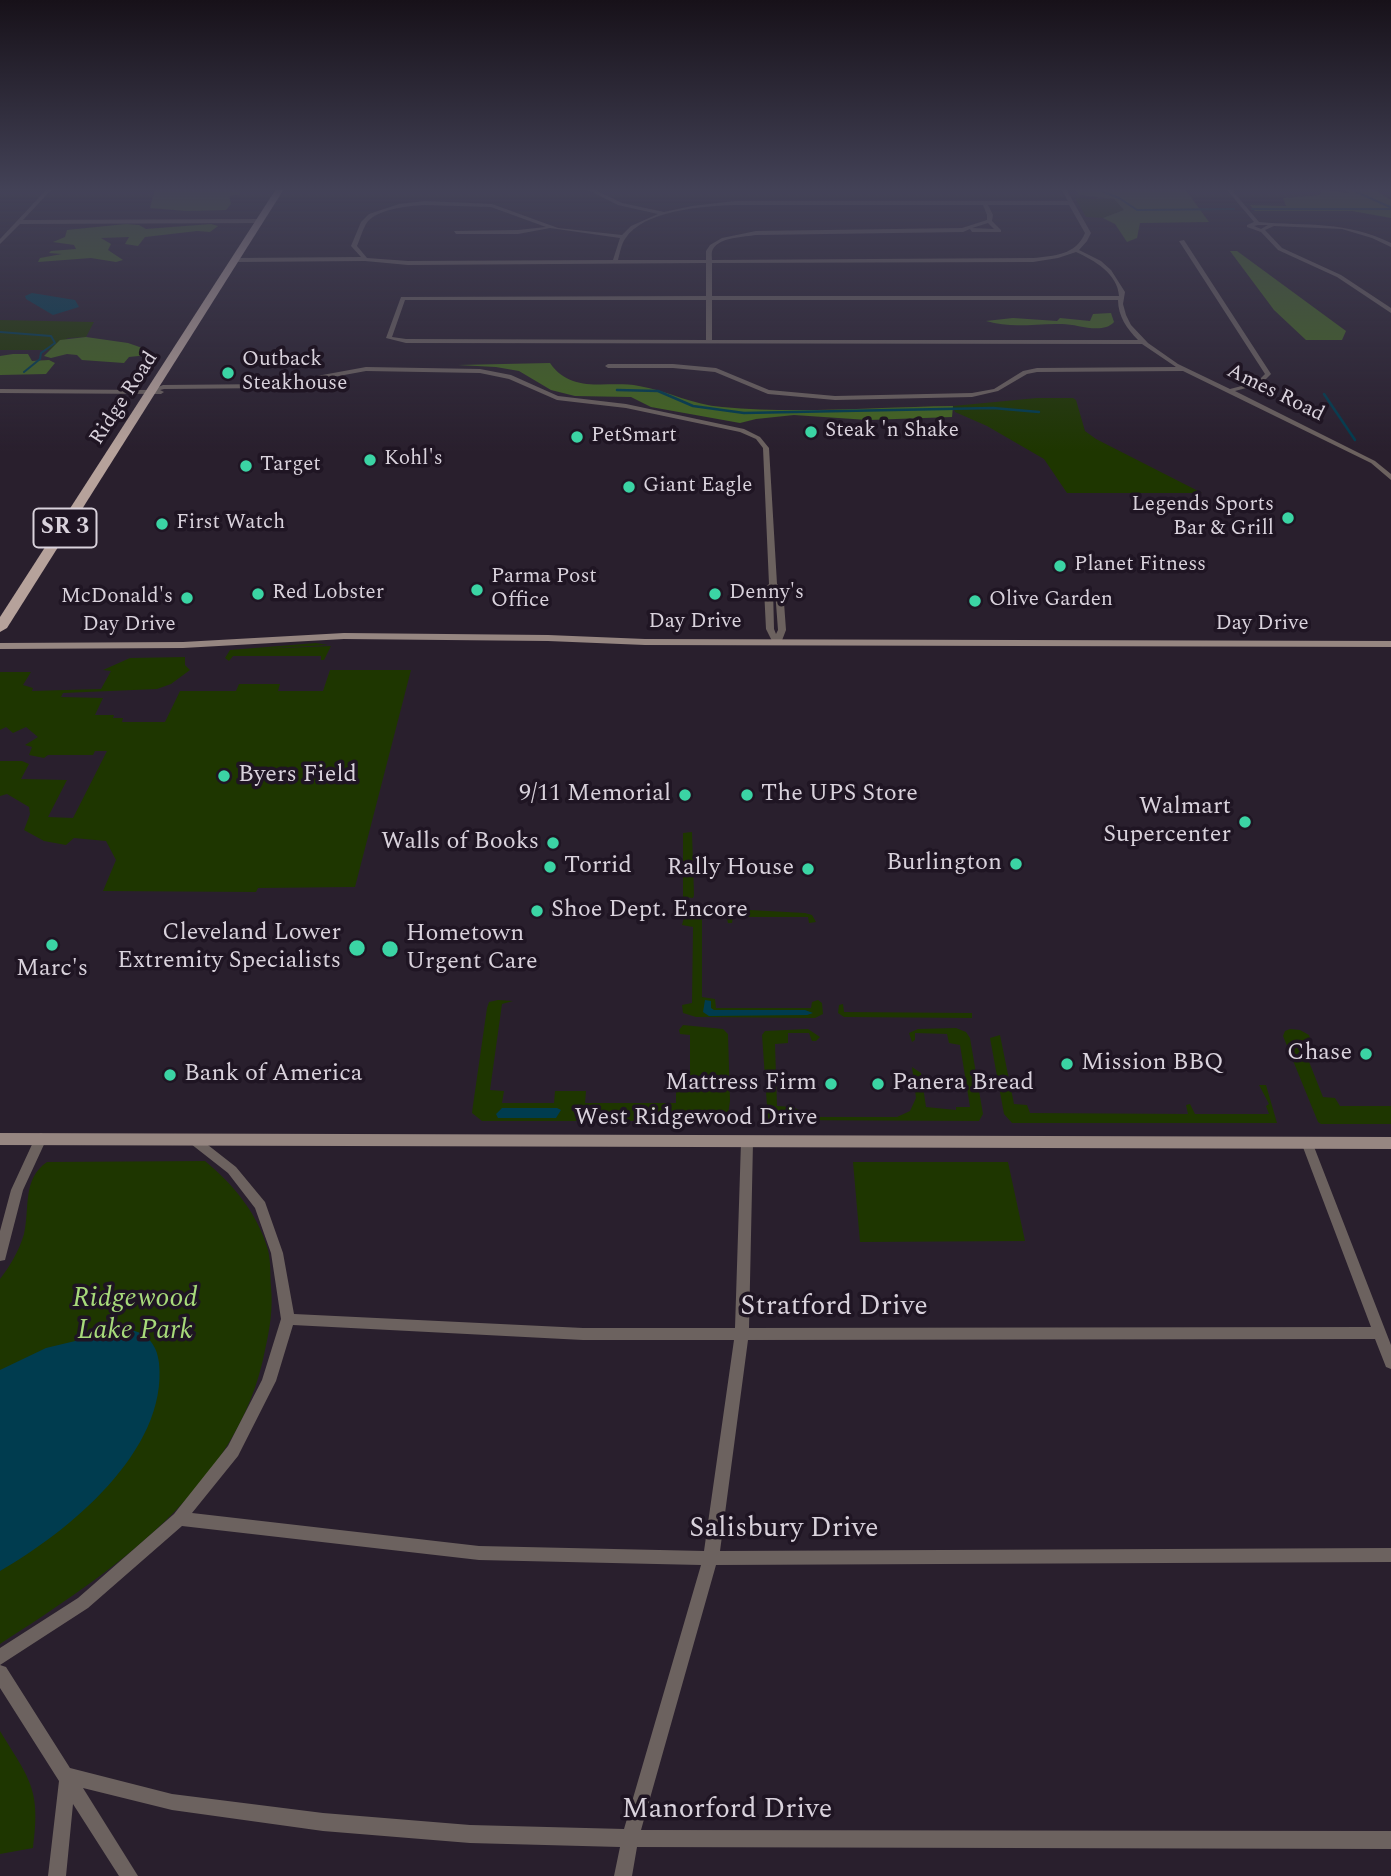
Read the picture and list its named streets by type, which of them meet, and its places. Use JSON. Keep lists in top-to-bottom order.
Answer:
{
  "streets": {
    "main road": ["Ridge Road", "SR 3"],
    "street": [
      "Ames Road",
      "Day Drive",
      "West Ridgewood Drive",
      "Stratford Drive",
      "Salisbury Drive",
      "Manorford Drive"
    ]
  },
  "parks": ["Ridgewood Lake Park"],
  "places": [
    "Outback Steakhouse",
    "Steak 'n Shake",
    "PetSmart",
    "Kohl's",
    "Target",
    "Giant Eagle",
    "Legends Sports Bar & Grill",
    "First Watch",
    "Planet Fitness",
    "Parma Post Office",
    "Red Lobster",
    "Denny's",
    "McDonald's",
    "Olive Garden",
    "Byers Field",
    "9/11 Memorial",
    "The UPS Store",
    "Walmart Supercenter",
    "Walls of Books",
    "Burlington",
    "Torrid",
    "Rally House",
    "Shoe Dept. Encore",
    "Marc's",
    "Cleveland Lower Extremity Specialists",
    "Hometown Urgent Care",
    "Chase",
    "Mission BBQ",
    "Bank of America",
    "Mattress Firm",
    "Panera Bread"
  ]
}
